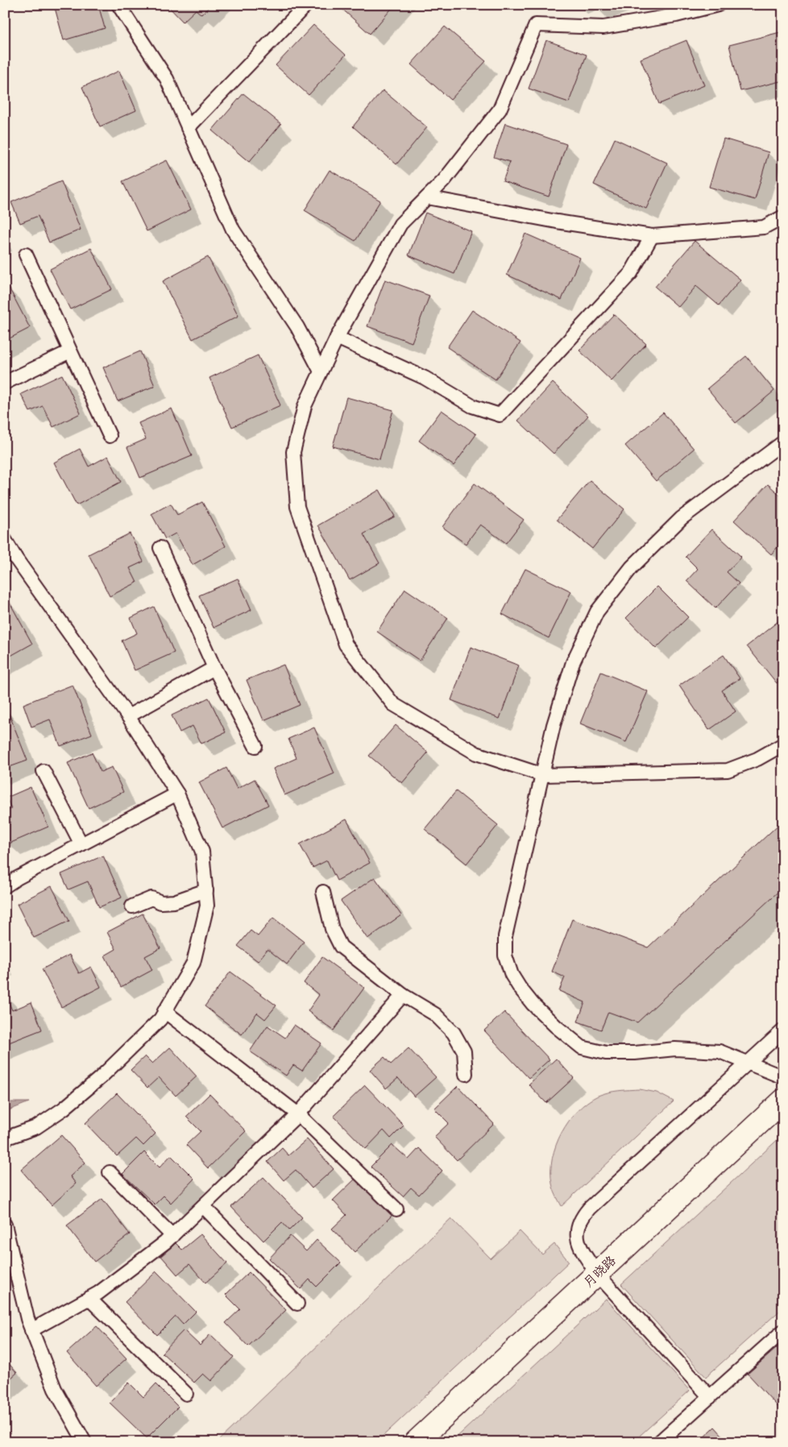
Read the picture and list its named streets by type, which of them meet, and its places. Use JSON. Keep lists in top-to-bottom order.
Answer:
{
  "streets": {
    "street": ["月晓路"]
  }
}
